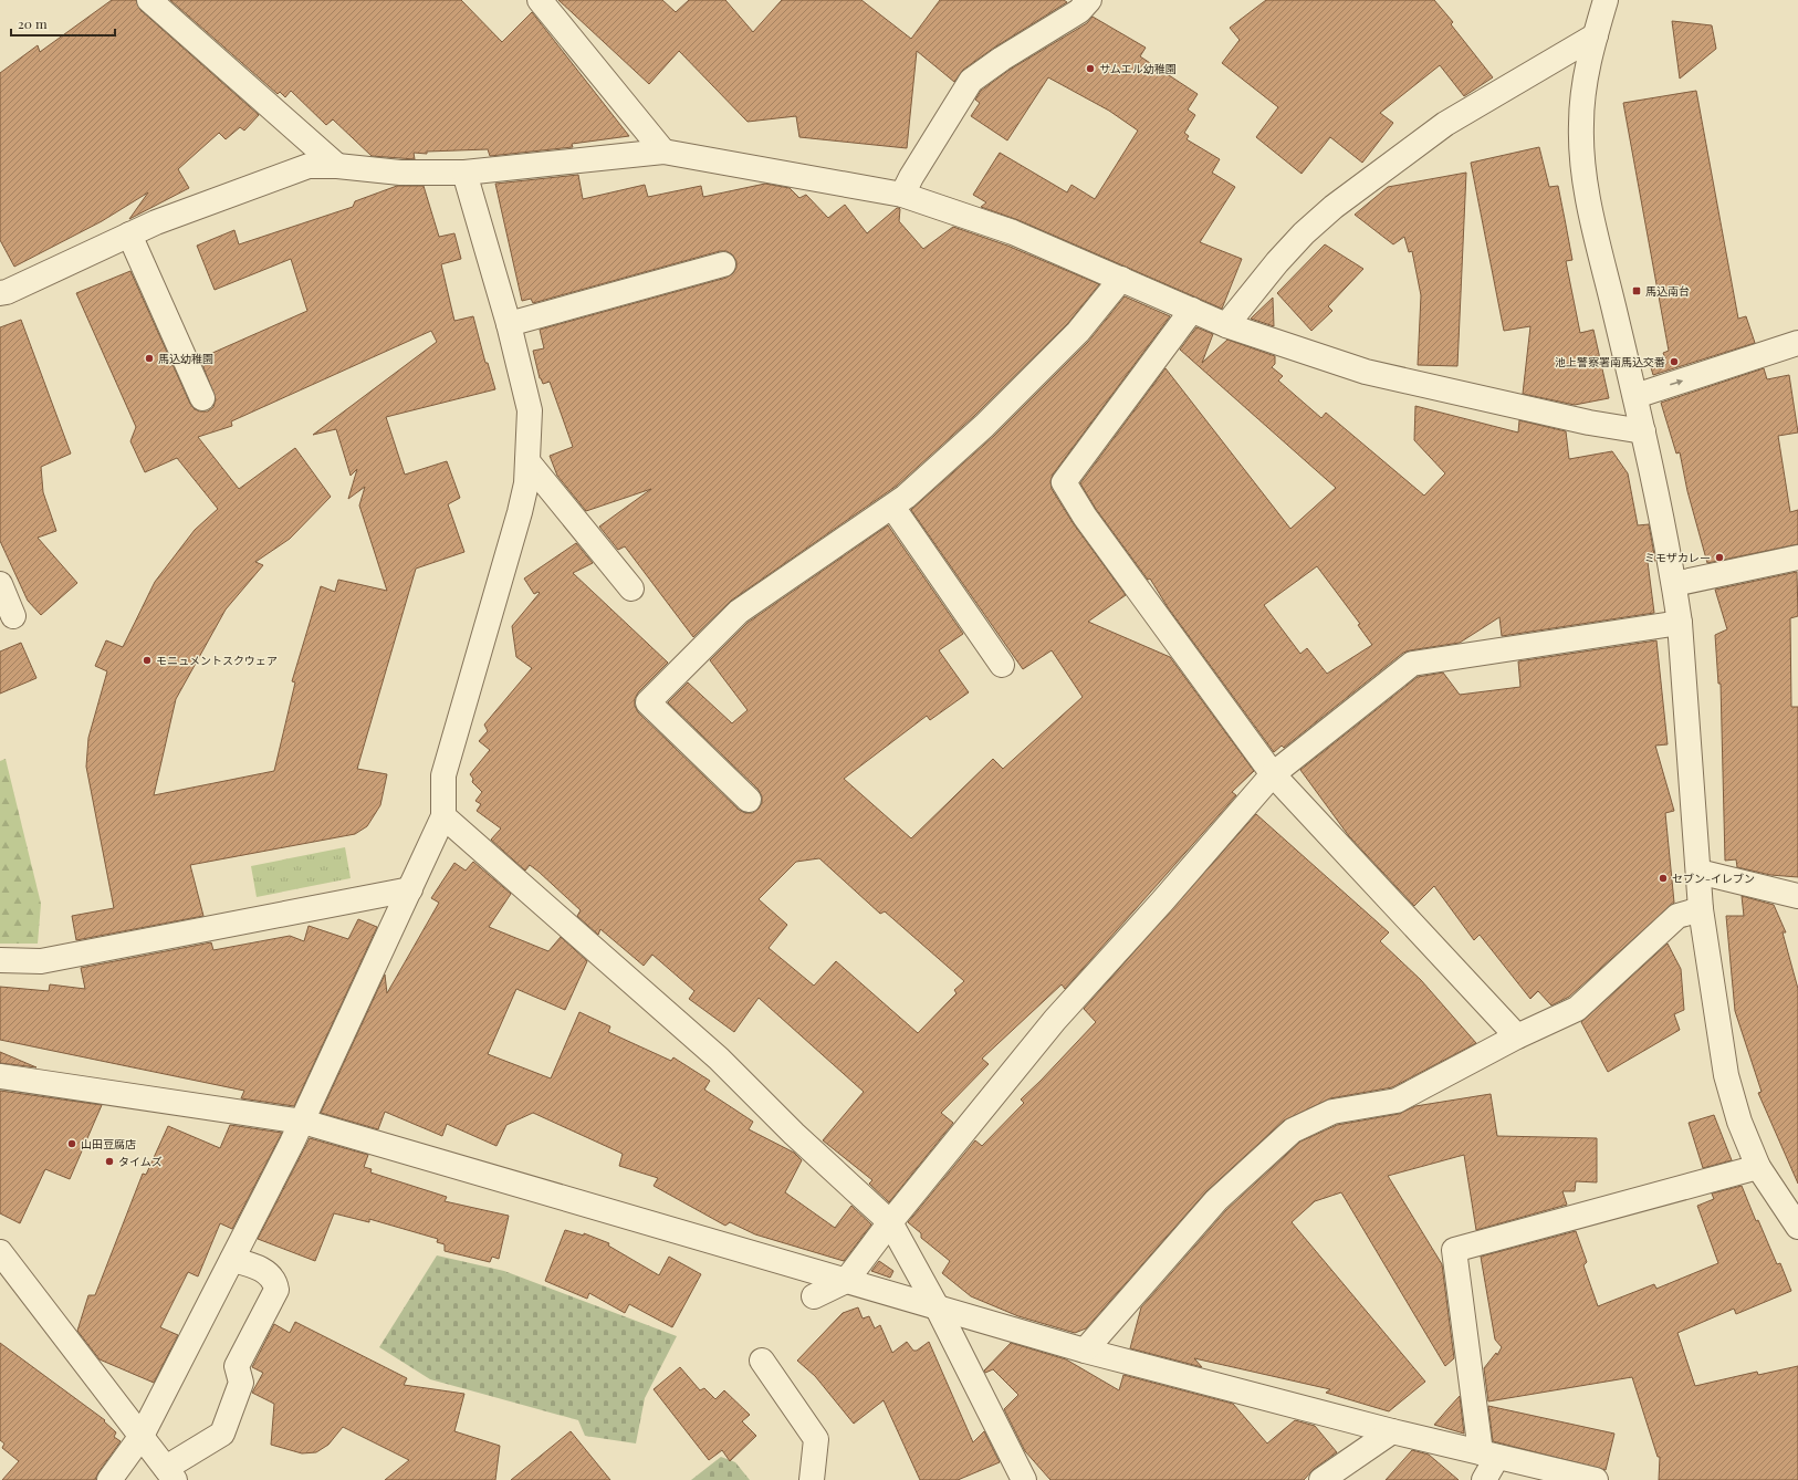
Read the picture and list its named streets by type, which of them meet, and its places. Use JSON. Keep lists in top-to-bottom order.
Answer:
{
  "places": {
    "other": [
      "サムエル幼稚園",
      "馬込幼稚園",
      "池上警察署南馬込交番",
      "ミモザカレー",
      "モニュメントスクウェア",
      "セブン-イレブン",
      "山田豆腐店",
      "タイムズ"
    ],
    "transit": ["馬込南台"]
  },
  "scale_bar": "20 m"
}
